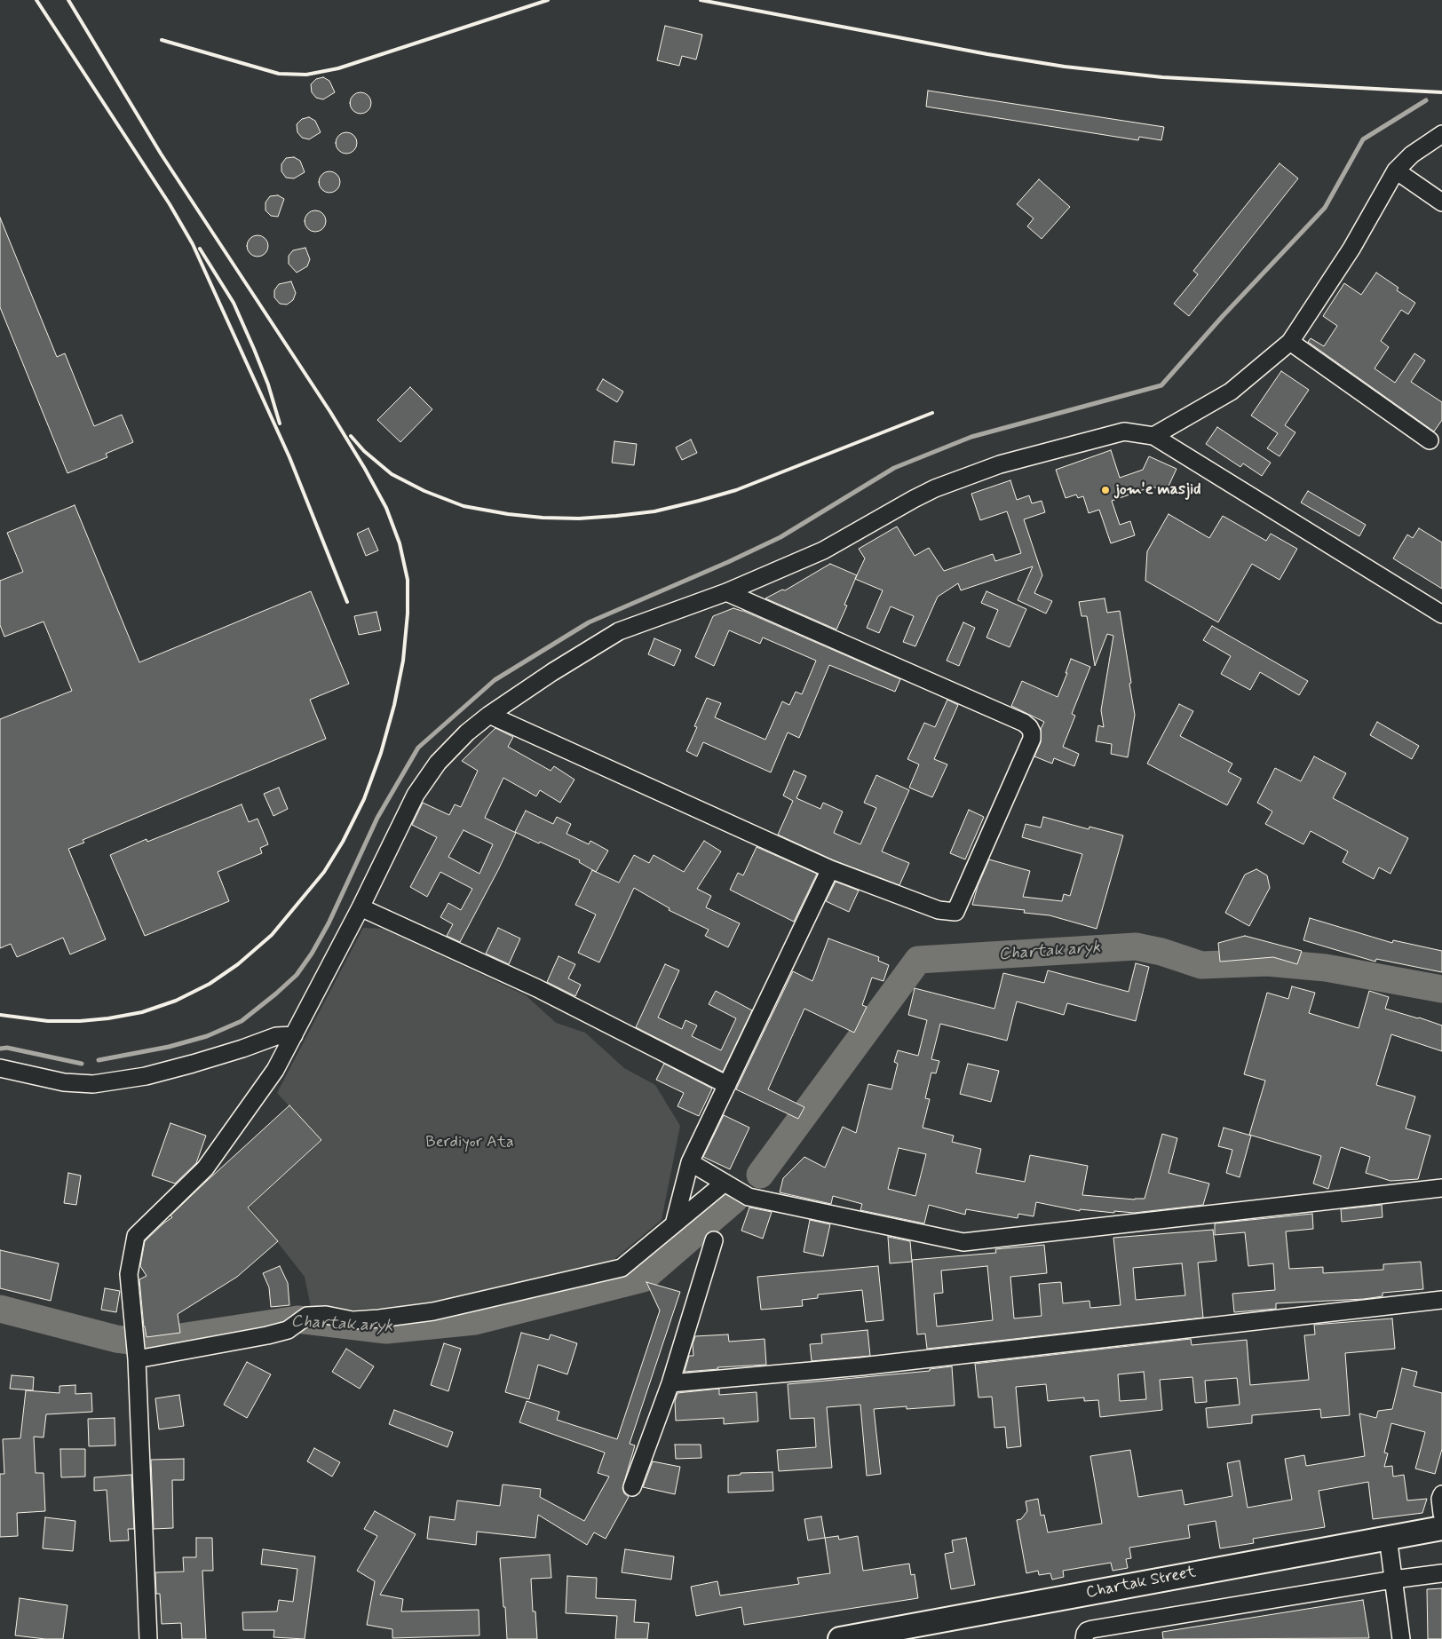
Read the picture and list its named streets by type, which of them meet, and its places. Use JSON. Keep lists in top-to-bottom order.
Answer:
{
  "streets": {
    "street": ["Chartak Street"]
  },
  "water": ["Chartak aryk"],
  "parks": ["Berdiyor Ata"],
  "places": ["jom'e masjid"]
}
